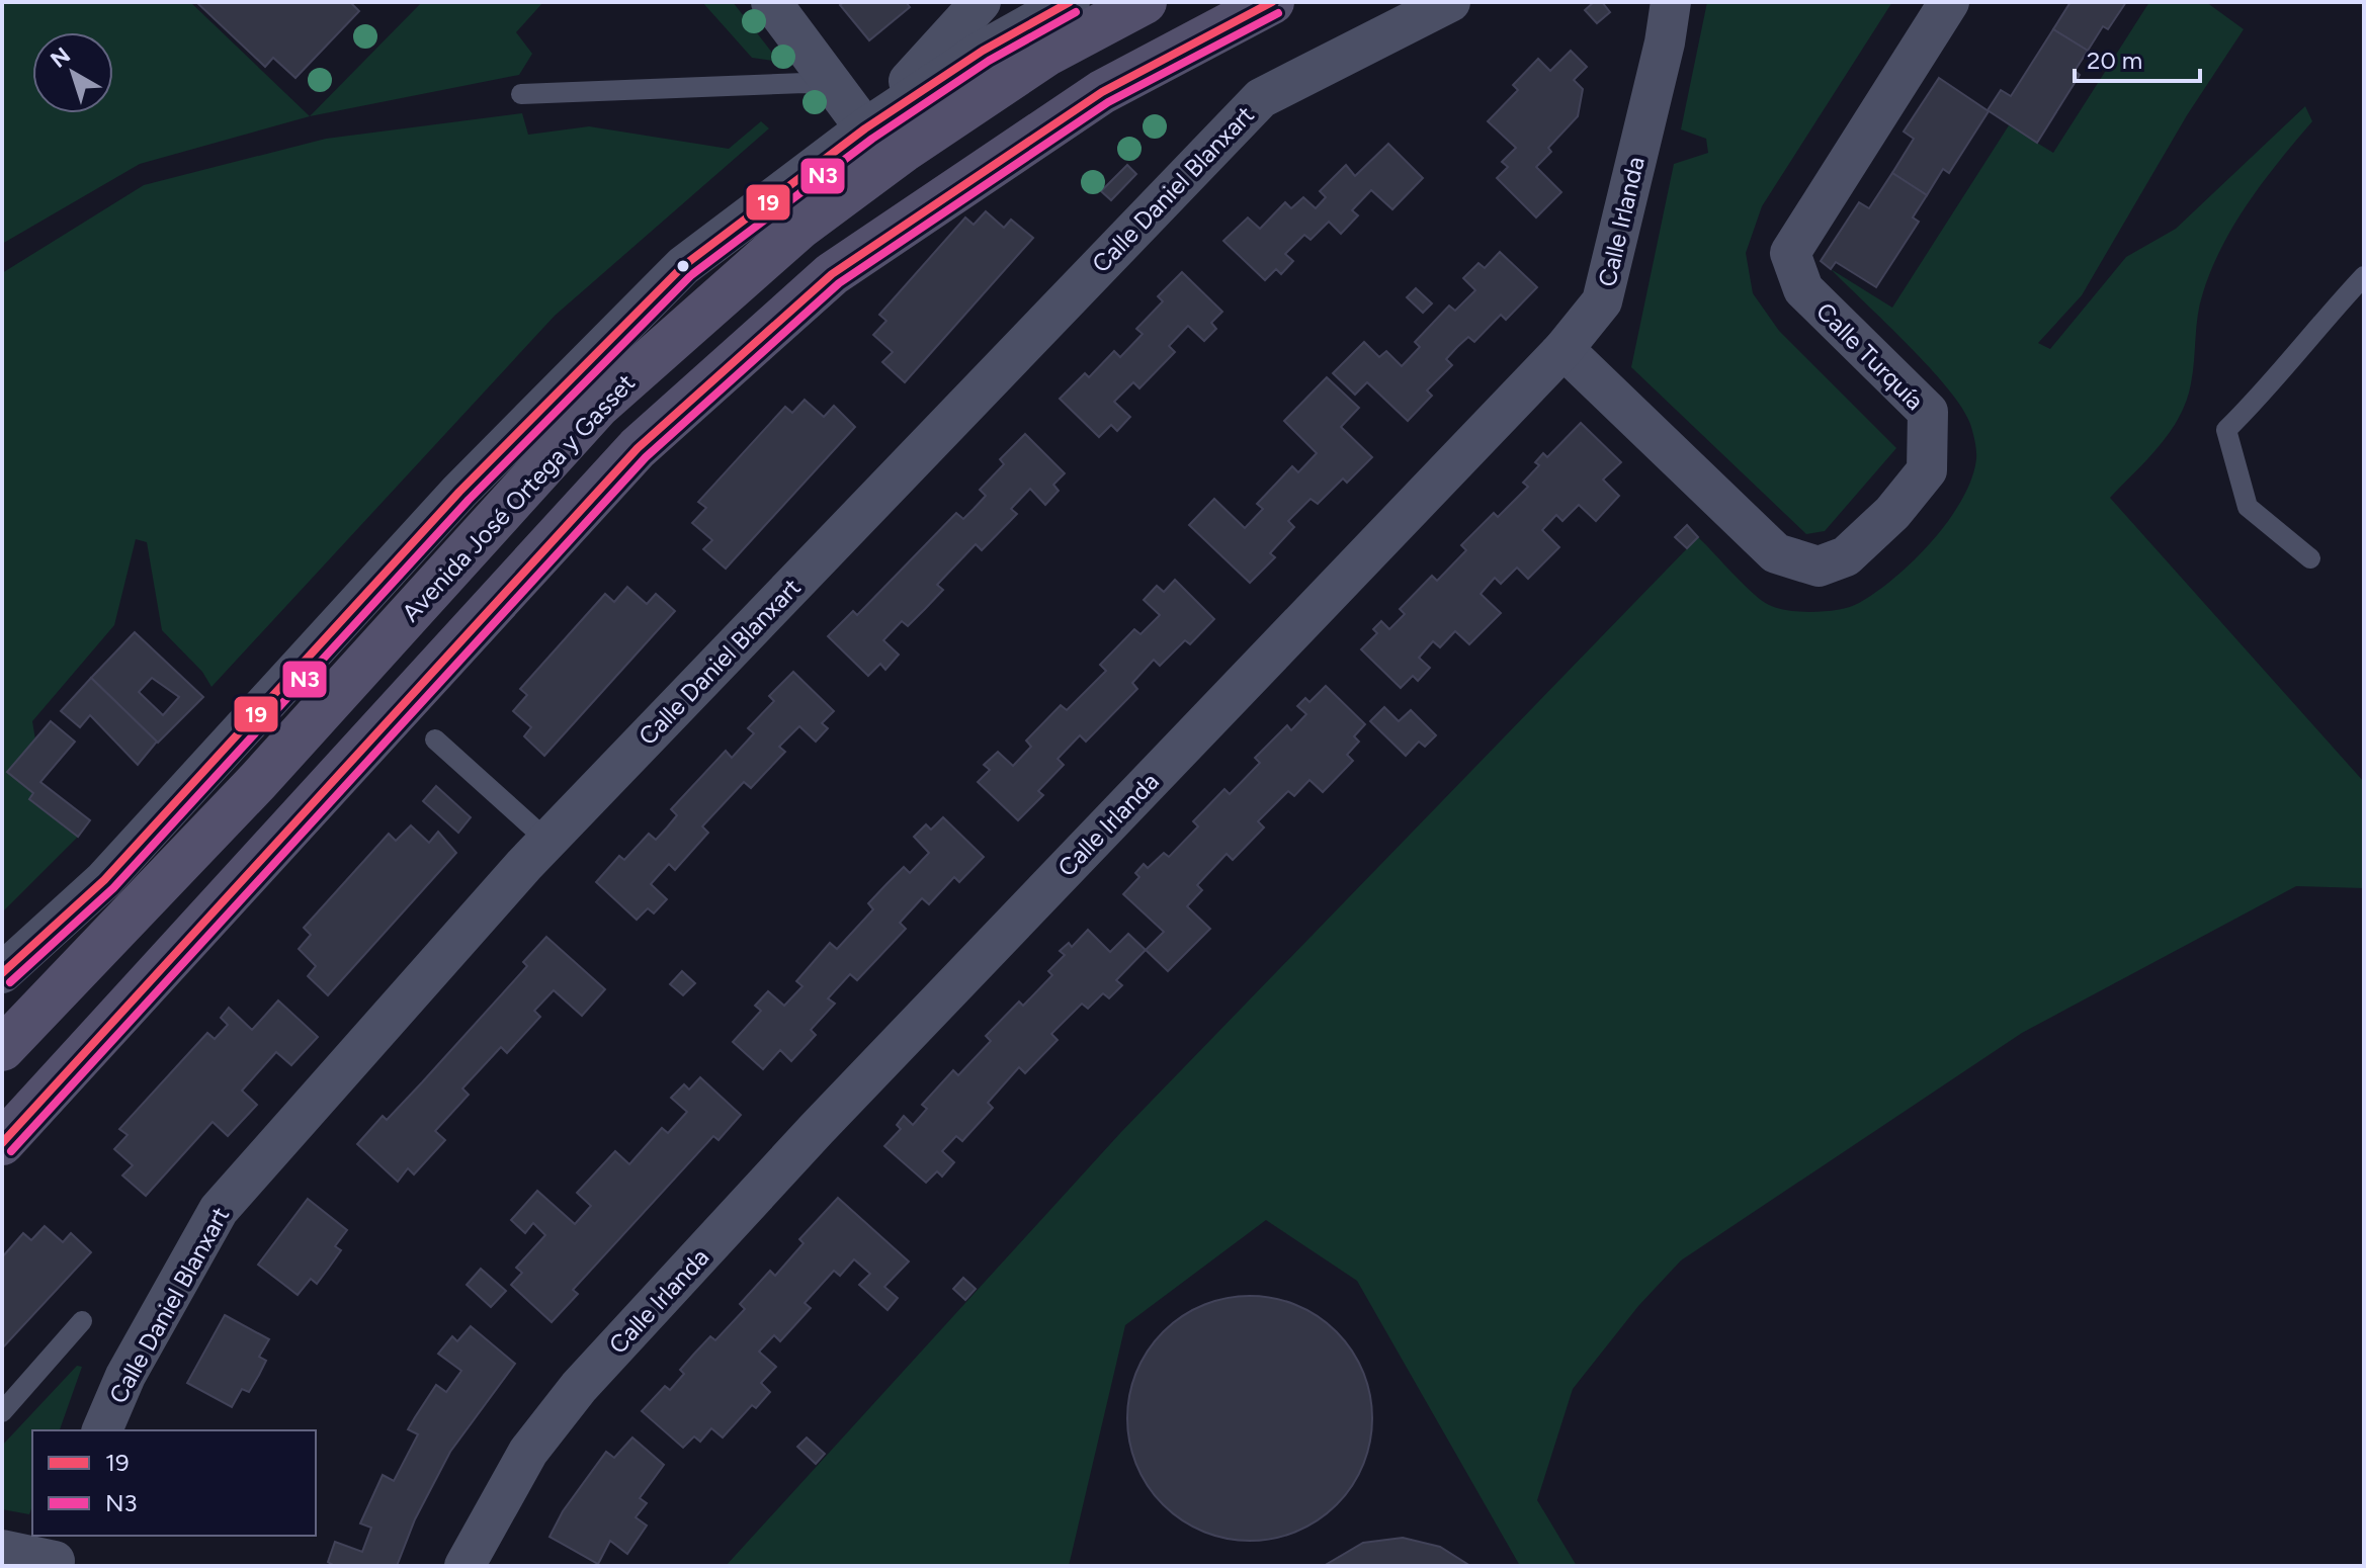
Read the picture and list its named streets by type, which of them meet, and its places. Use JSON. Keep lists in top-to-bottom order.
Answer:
{
  "streets": {
    "main road": ["Avenida José Ortega y Gasset"],
    "street": ["Calle Daniel Blanxart", "Calle Irlanda", "Calle Turquía"]
  },
  "crossings": [
    ["Calle Irlanda", "Calle Turquía"]
  ],
  "lines": ["transit line 19", "transit line N3"],
  "legend": ["19", "N3"],
  "scale_bar": "20 m",
  "north": "top left"
}
